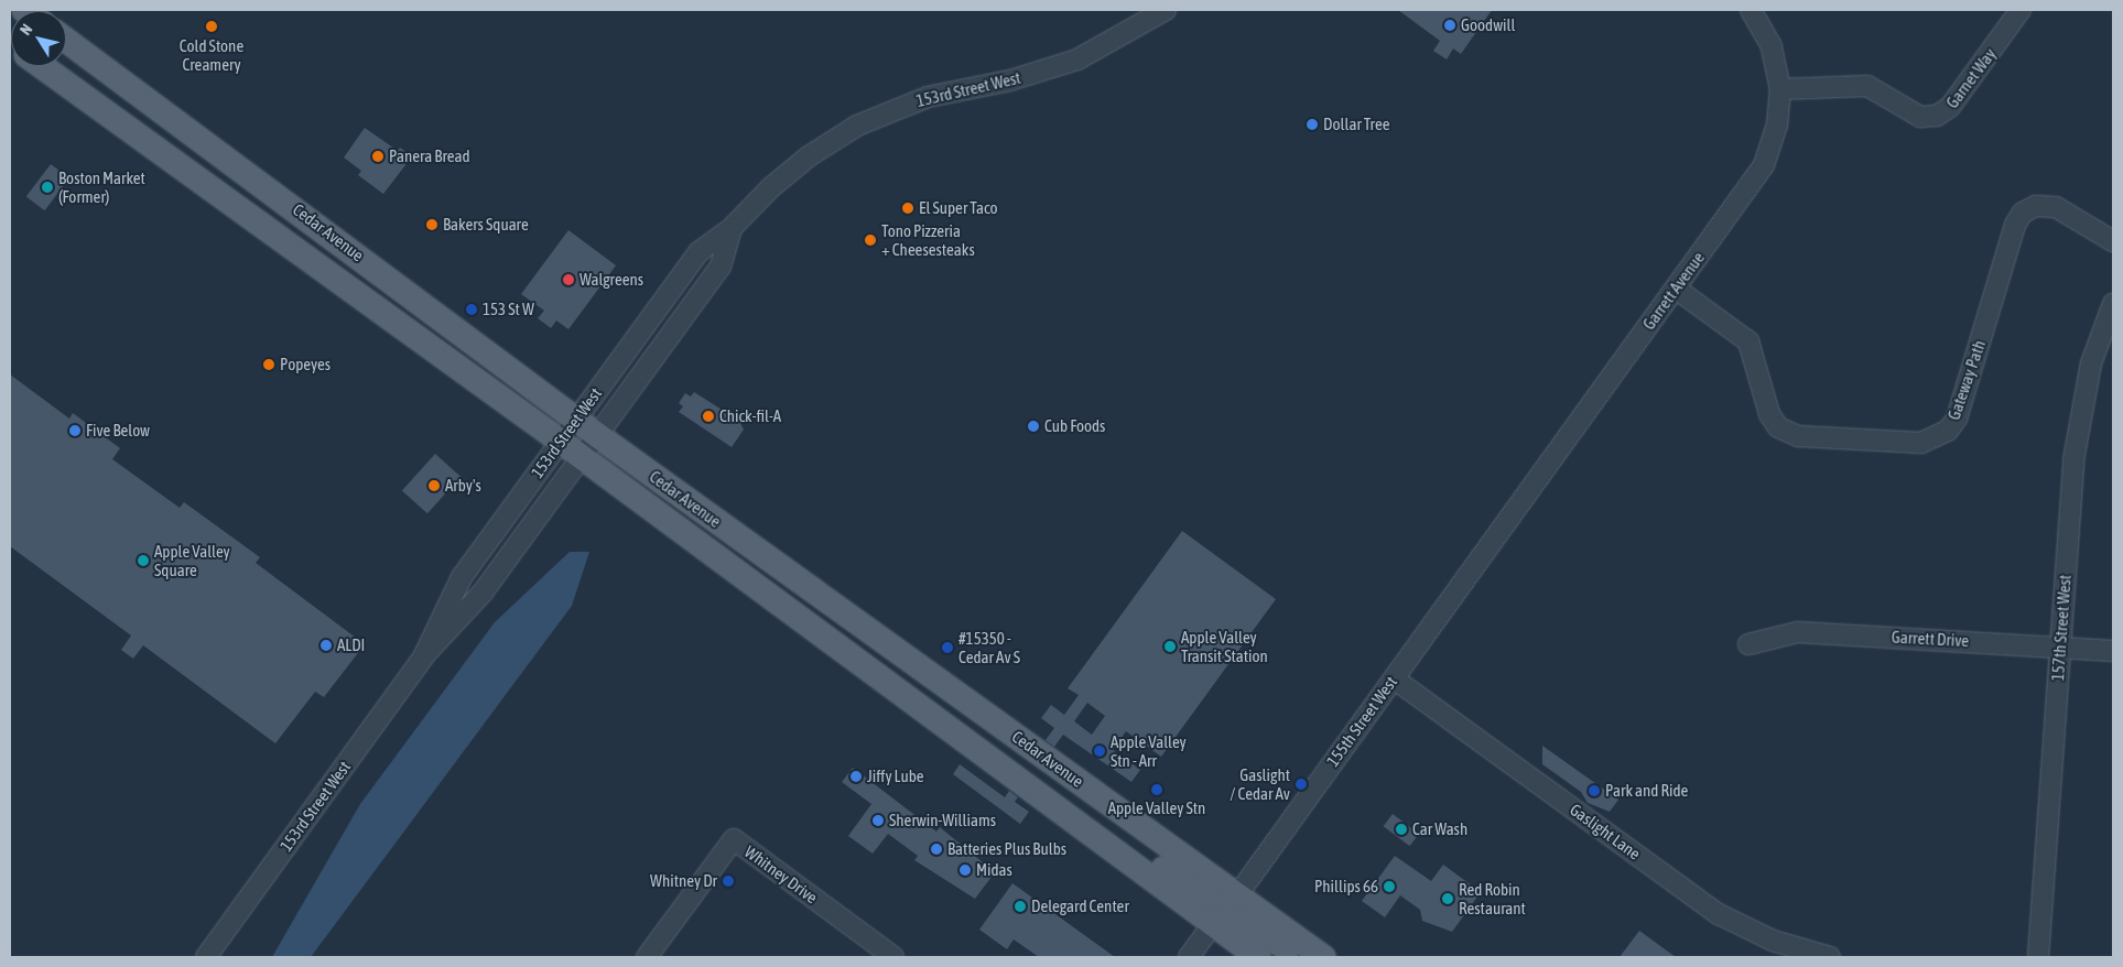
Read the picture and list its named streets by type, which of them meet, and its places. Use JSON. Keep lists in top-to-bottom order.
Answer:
{
  "streets": {
    "main road": ["Cedar Avenue"],
    "street": [
      "Garnet Way",
      "153rd Street West",
      "Garrett Avenue",
      "Gateway Path",
      "157th Street West",
      "Garrett Drive",
      "155th Street West",
      "Gaslight Lane",
      "Whitney Drive"
    ]
  },
  "crossings": [
    ["Garnet Way", "Garrett Avenue"],
    ["153rd Street West", "Cedar Avenue"],
    ["Cedar Avenue", "155th Street West"],
    ["Garrett Avenue", "Gateway Path"],
    ["Garrett Avenue", "155th Street West"],
    ["157th Street West", "Garrett Drive"],
    ["155th Street West", "Gaslight Lane"]
  ],
  "places": [
    "Goodwill",
    "Cold Stone Creamery",
    "Dollar Tree",
    "Panera Bread",
    "Boston Market (Former)",
    "El Super Taco",
    "Bakers Square",
    "Tono Pizzeria + Cheesesteaks",
    "Walgreens",
    "153 St W",
    "Popeyes",
    "Chick-fil-A",
    "Cub Foods",
    "Five Below",
    "Arby's",
    "Apple Valley Square",
    "ALDI",
    "Apple Valley Transit Station",
    "#15350 - Cedar Av S",
    "Apple Valley Stn - Arr",
    "Jiffy Lube",
    "Gaslight / Cedar Av",
    "Apple Valley Stn",
    "Park and Ride",
    "Sherwin-Williams",
    "Car Wash",
    "Batteries Plus Bulbs",
    "Midas",
    "Whitney Dr",
    "Phillips 66",
    "Red Robin Restaurant",
    "Delegard Center"
  ],
  "north": "top left"
}
